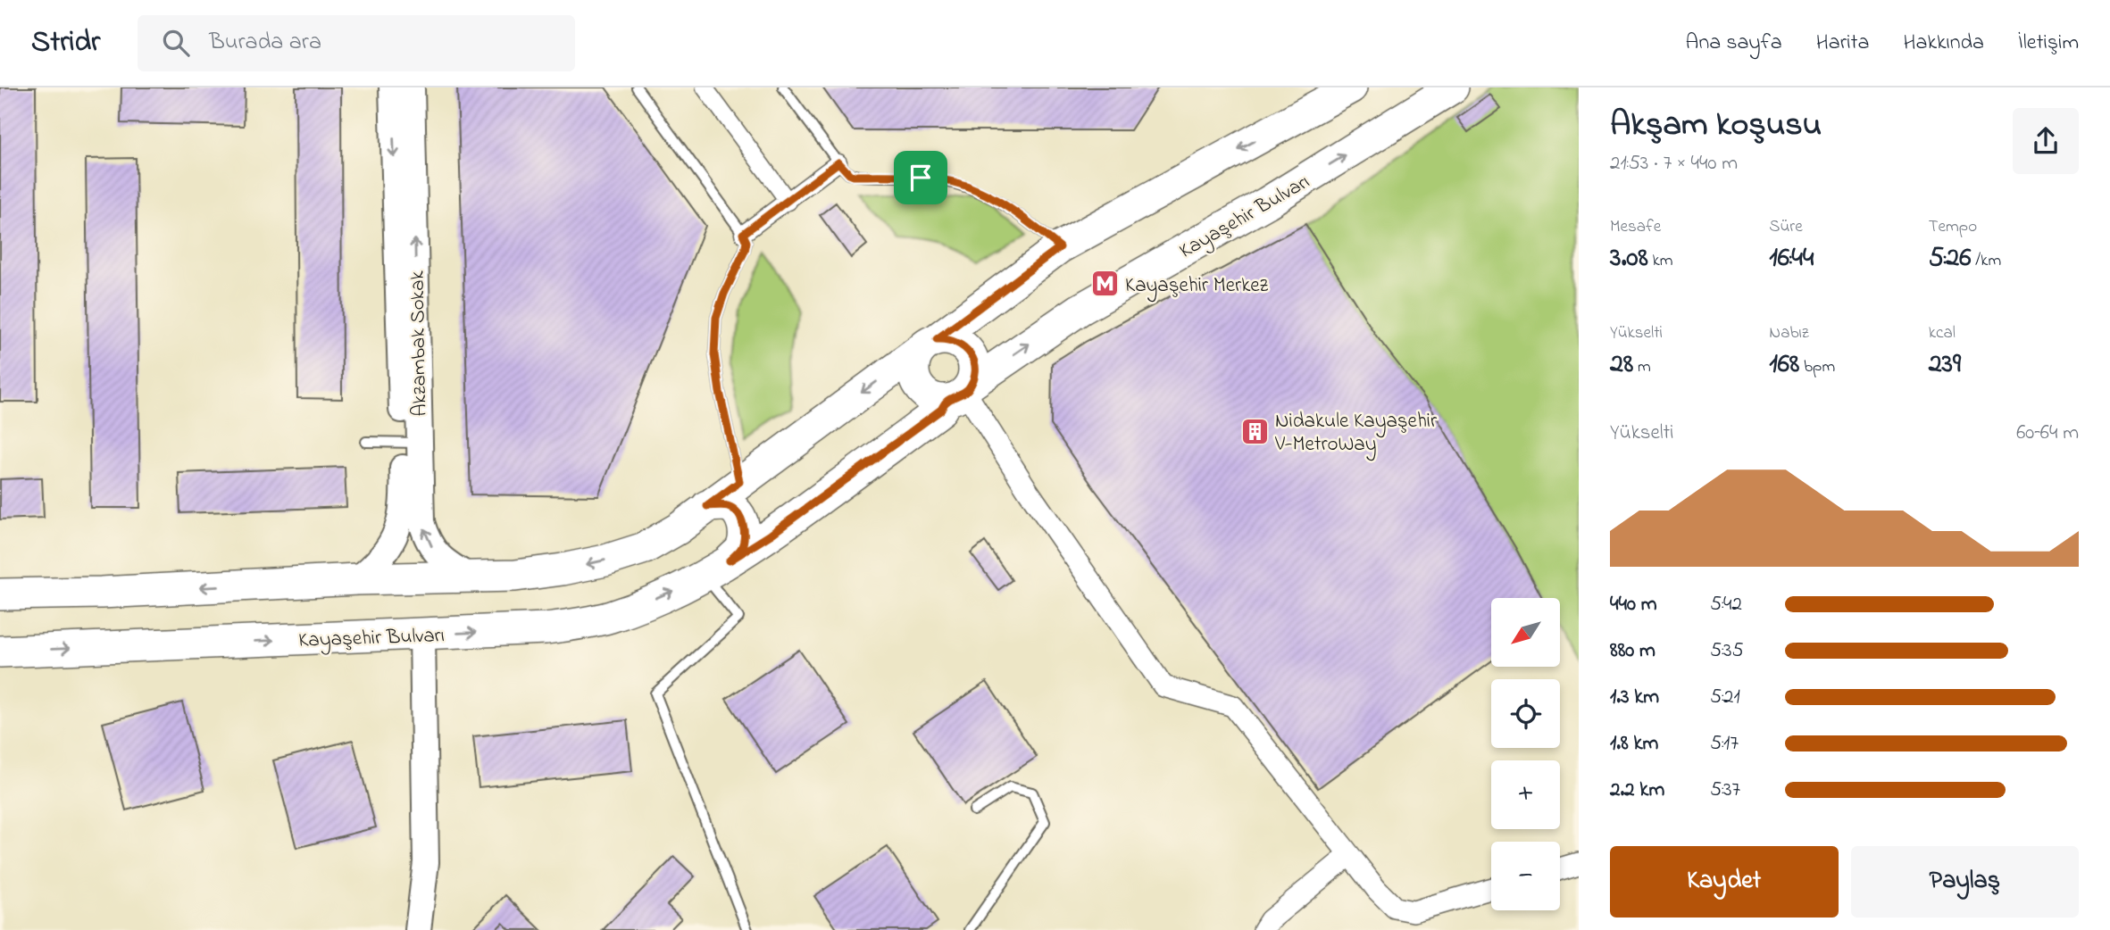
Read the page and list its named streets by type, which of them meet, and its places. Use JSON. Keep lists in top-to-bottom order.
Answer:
{
  "streets": {
    "main road": ["Kayaşehir Bulvarı"],
    "street": ["Akzambak Sokak"]
  },
  "places": {
    "metro station": ["Kayaşehir Merkez"],
    "building": ["Nidakule Kayaşehir V-MetroWay"]
  },
  "north": "bottom left",
  "page": {
    "header": "Stridr",
    "search": "Burada ara",
    "nav": [
      "Ana sayfa",
      "Harita",
      "Hakkında",
      "İletişim"
    ],
    "heading": ["Akşam koşusu", "21:53 · 7 × 440 m"],
    "stats": [
      ["Mesafe", "3.08 km"],
      ["Süre", "16:44"],
      ["Tempo", "5:26 /km"],
      ["Yükselti", "28 m"],
      ["Nabız", "168 bpm"],
      ["kcal", "239"]
    ],
    "chart": ["Yükselti", "60–64 m"],
    "list": [
      {
        "name": "440 m",
        "note": "5:42"
      },
      {
        "name": "880 m",
        "note": "5:35"
      },
      {
        "name": "1.3 km",
        "note": "5:21"
      },
      {
        "name": "1.8 km",
        "note": "5:17"
      },
      {
        "name": "2.2 km",
        "note": "5:37"
      }
    ],
    "map_buttons": ["+", "−"],
    "buttons": ["Kaydet", "Paylaş"]
  }
}
